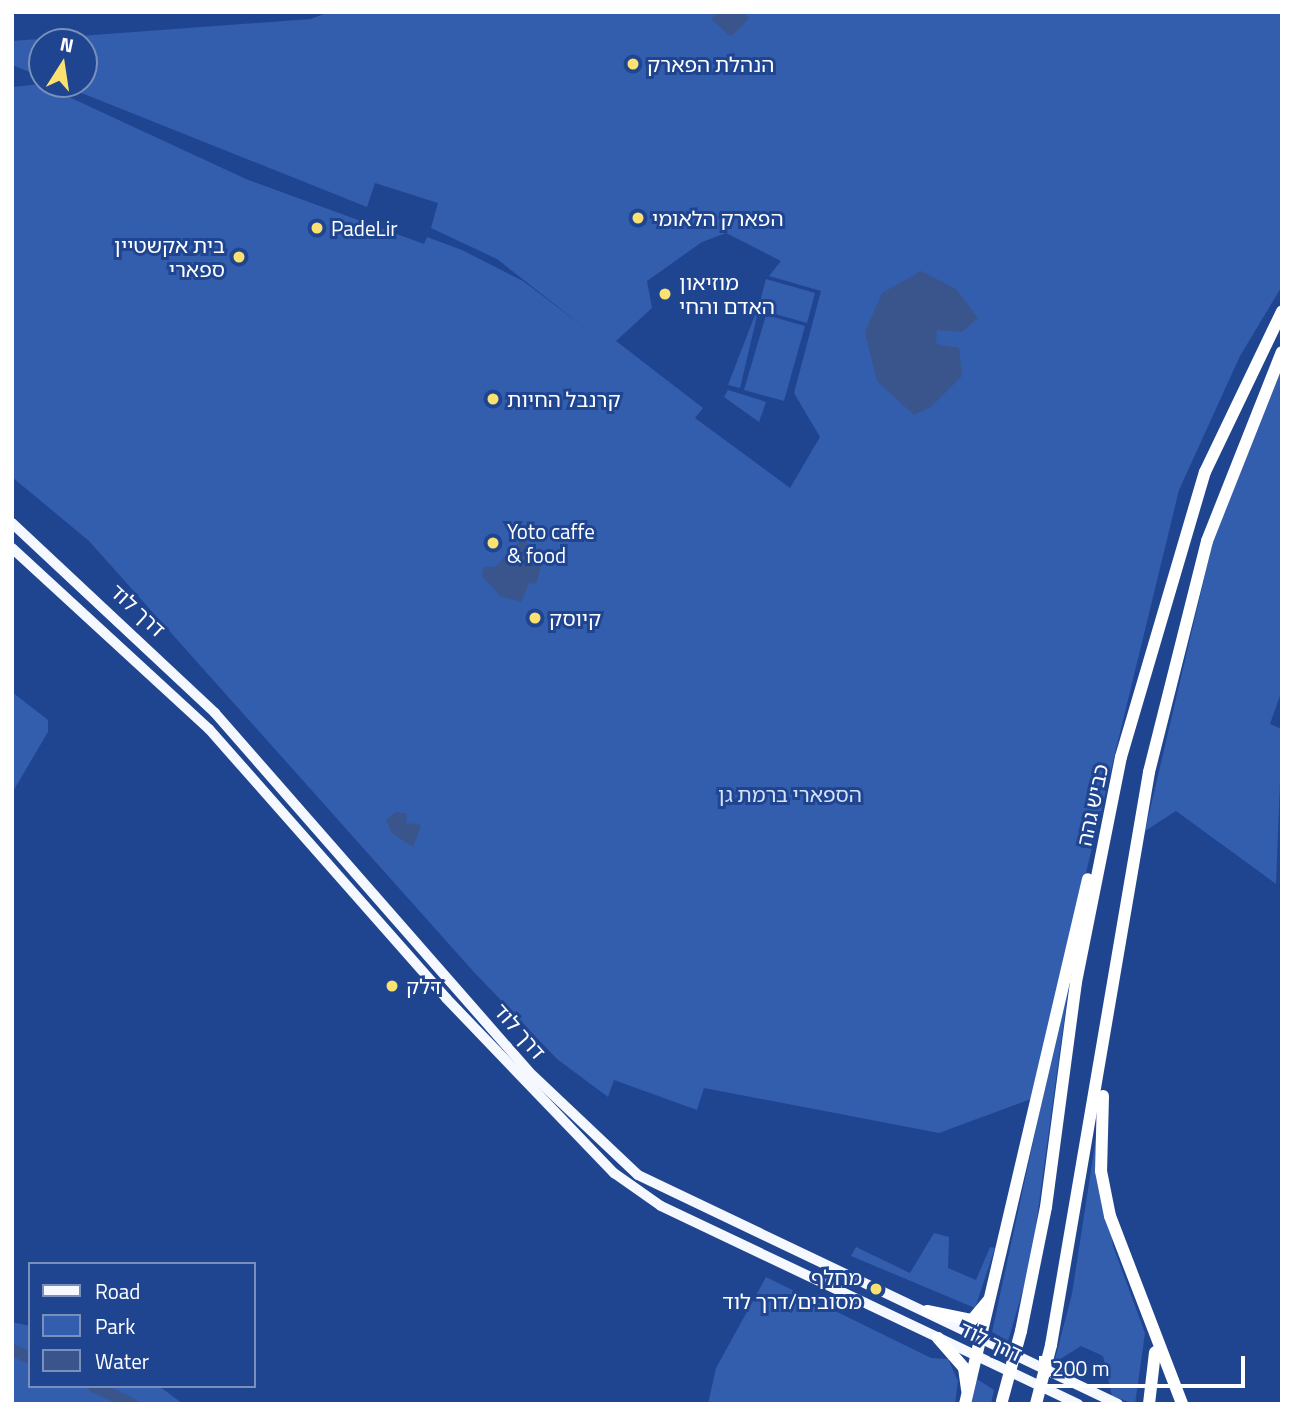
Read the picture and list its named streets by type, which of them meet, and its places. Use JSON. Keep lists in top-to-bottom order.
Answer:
{
  "streets": {
    "highway": ["כביש גהה"],
    "main road": ["דרך לוד"]
  },
  "parks": ["הספארי ברמת גן"],
  "places": [
    "הנהלת הפארק",
    "הפארק הלאומי",
    "PadeLir",
    "בית אקשטיין ספארי",
    "מוזיאון האדם והחי",
    "קרנבל החיות",
    "Yoto caffe & food",
    "קיוסק",
    "דלק",
    "מחלף מסובים/דרך לוד"
  ],
  "legend": ["Road", "Park", "Water"],
  "scale_bar": "200 m",
  "north": "top"
}
